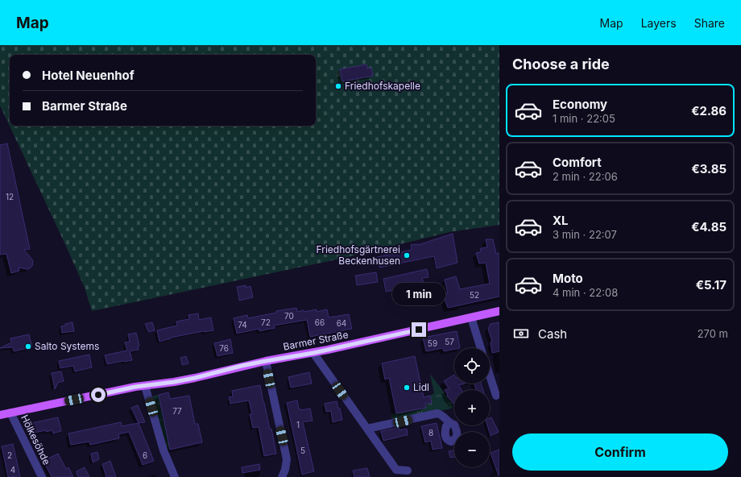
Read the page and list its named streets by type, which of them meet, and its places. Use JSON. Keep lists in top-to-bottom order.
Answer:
{
  "streets": {
    "main road": ["Barmer Straße"],
    "street": ["Hölkesöhde"]
  },
  "crossings": [
    ["Barmer Straße", "Hölkesöhde"]
  ],
  "places": [
    "Friedhofskapelle",
    "Friedhofsgärtnerei Beckenhusen",
    "Salto Systems",
    "Lidl"
  ],
  "house_numbers": [
    "12",
    "52",
    "70",
    "72",
    "66",
    "64",
    "74",
    "57",
    "59",
    "76",
    "77",
    "1",
    "8",
    "5",
    "2",
    "6",
    "4"
  ],
  "page": {
    "header": "Map",
    "nav": ["Map", "Layers", "Share"],
    "heading": "Choose a ride",
    "banner": ["Hotel Neuenhof", "Barmer Straße"],
    "list": [
      {
        "name": "Economy",
        "note": "1 min · 22:05",
        "value": "€2.86"
      },
      {
        "name": "Comfort",
        "note": "2 min · 22:06",
        "value": "€3.85"
      },
      {
        "name": "XL",
        "note": "3 min · 22:07",
        "value": "€4.85"
      },
      {
        "name": "Moto",
        "note": "4 min · 22:08",
        "value": "€5.17"
      }
    ],
    "bubble": "1 min",
    "pay": ["Cash", "270 m"],
    "map_buttons": ["+", "−"],
    "buttons": "Confirm"
  }
}
